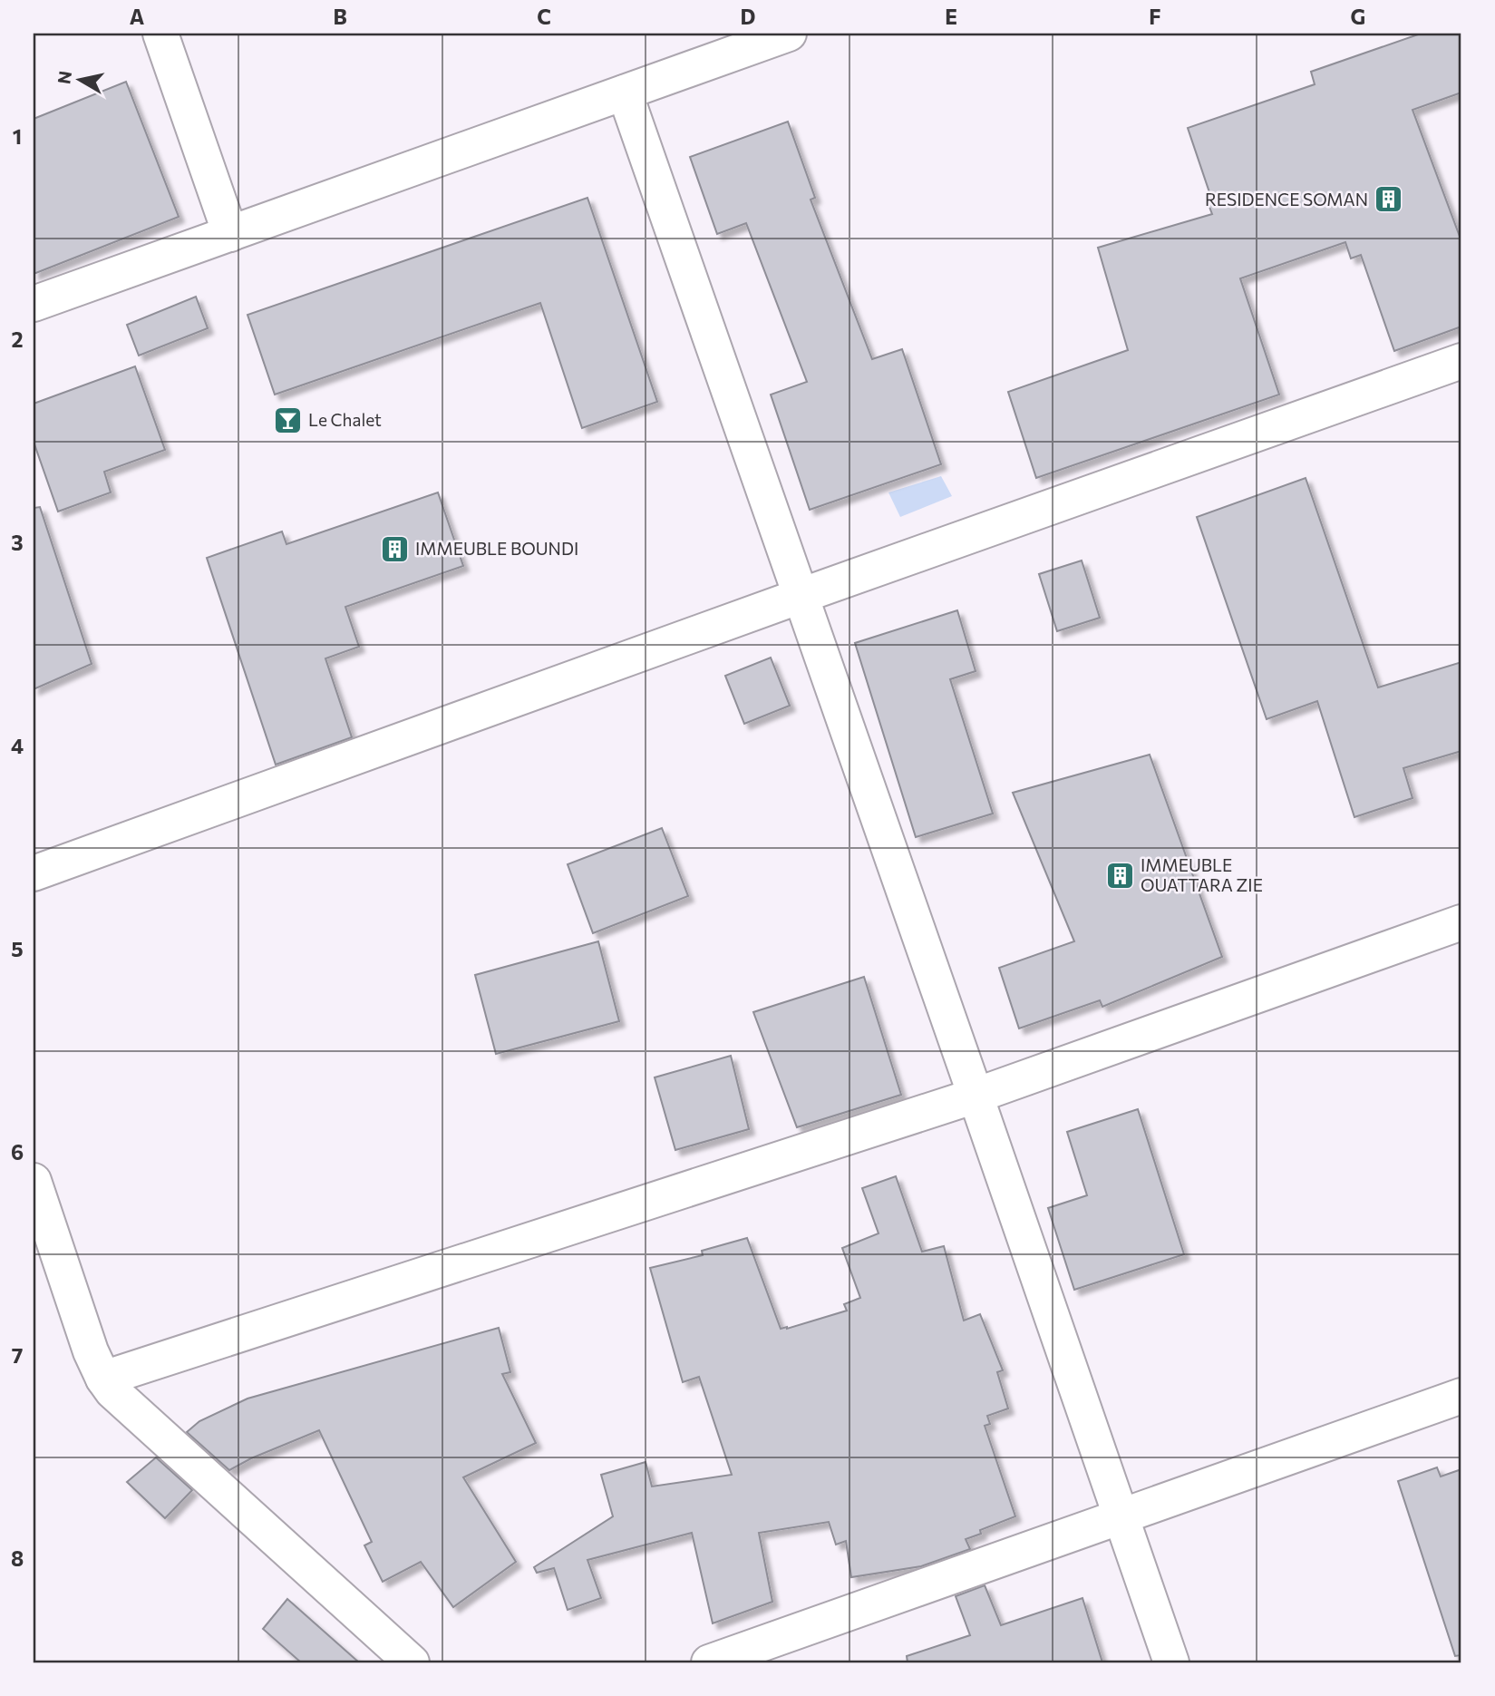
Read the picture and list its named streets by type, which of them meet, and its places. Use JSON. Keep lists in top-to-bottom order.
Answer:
{
  "places": {
    "building": ["RESIDENCE SOMAN", "IMMEUBLE BOUNDI", "IMMEUBLE OUATTARA ZIE"],
    "bar": ["Le Chalet"]
  },
  "north": "left",
  "grid": {
    "columns": [
      "A",
      "B",
      "C",
      "D",
      "E",
      "F",
      "G"
    ],
    "rows": [
      "1",
      "2",
      "3",
      "4",
      "5",
      "6",
      "7",
      "8"
    ]
  }
}
